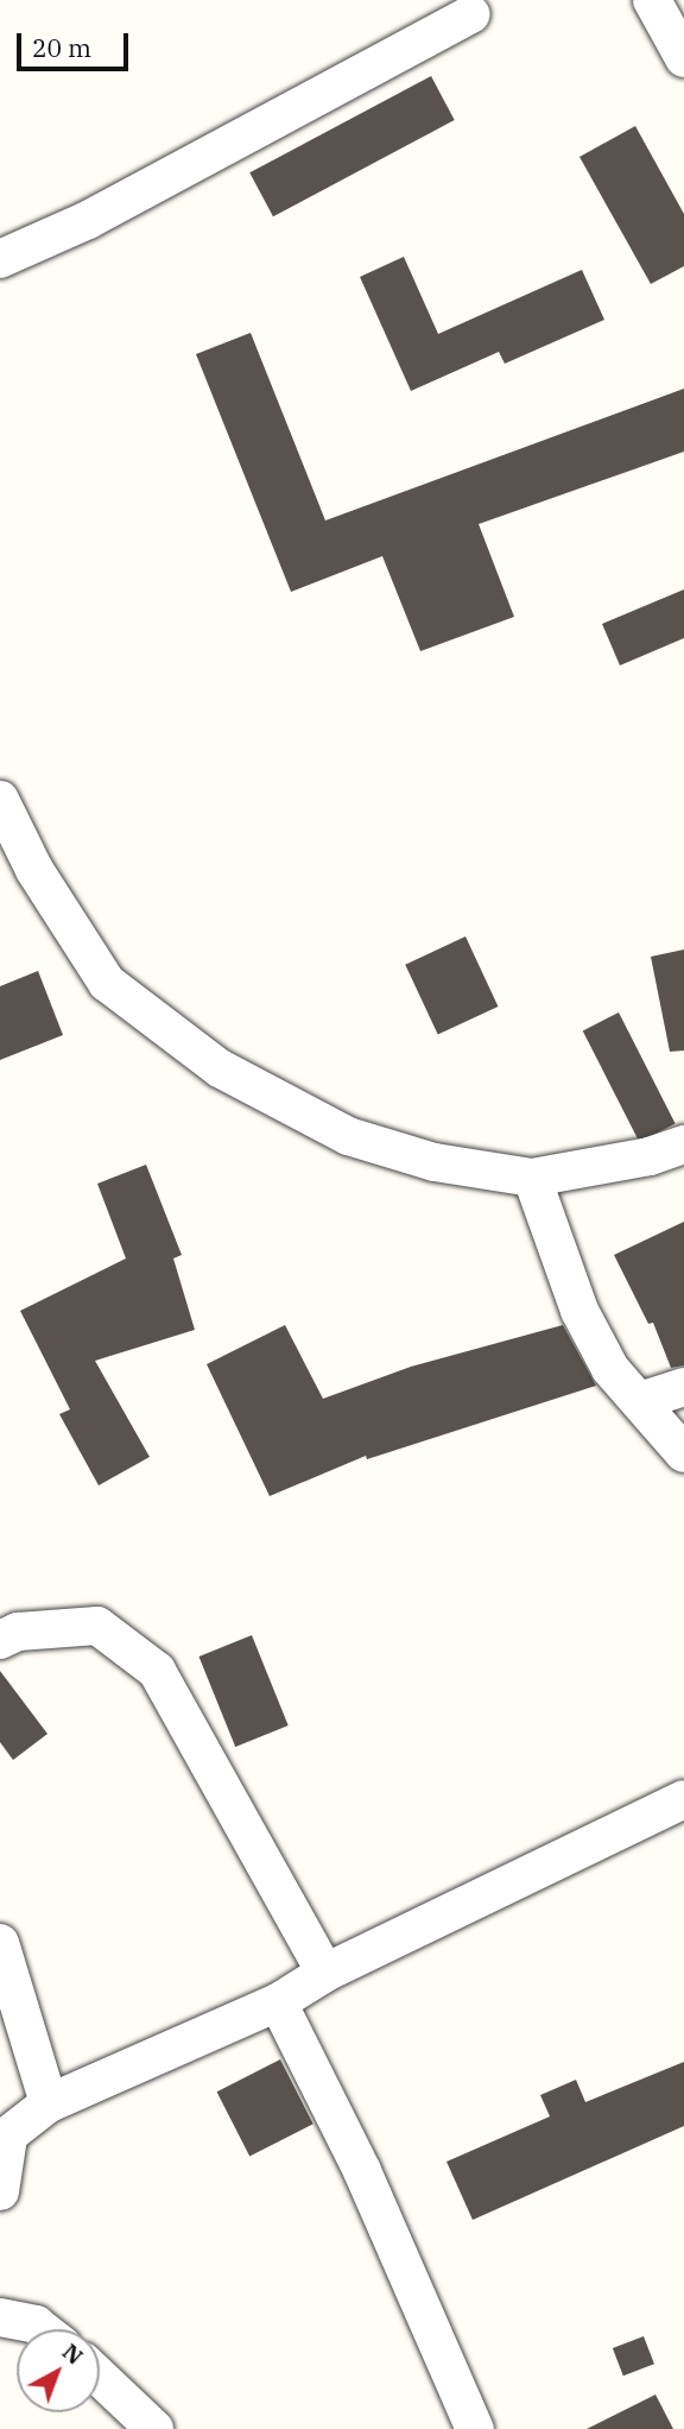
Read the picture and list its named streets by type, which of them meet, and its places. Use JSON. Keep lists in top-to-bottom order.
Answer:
{
  "scale_bar": "20 m",
  "north": "top right"
}
